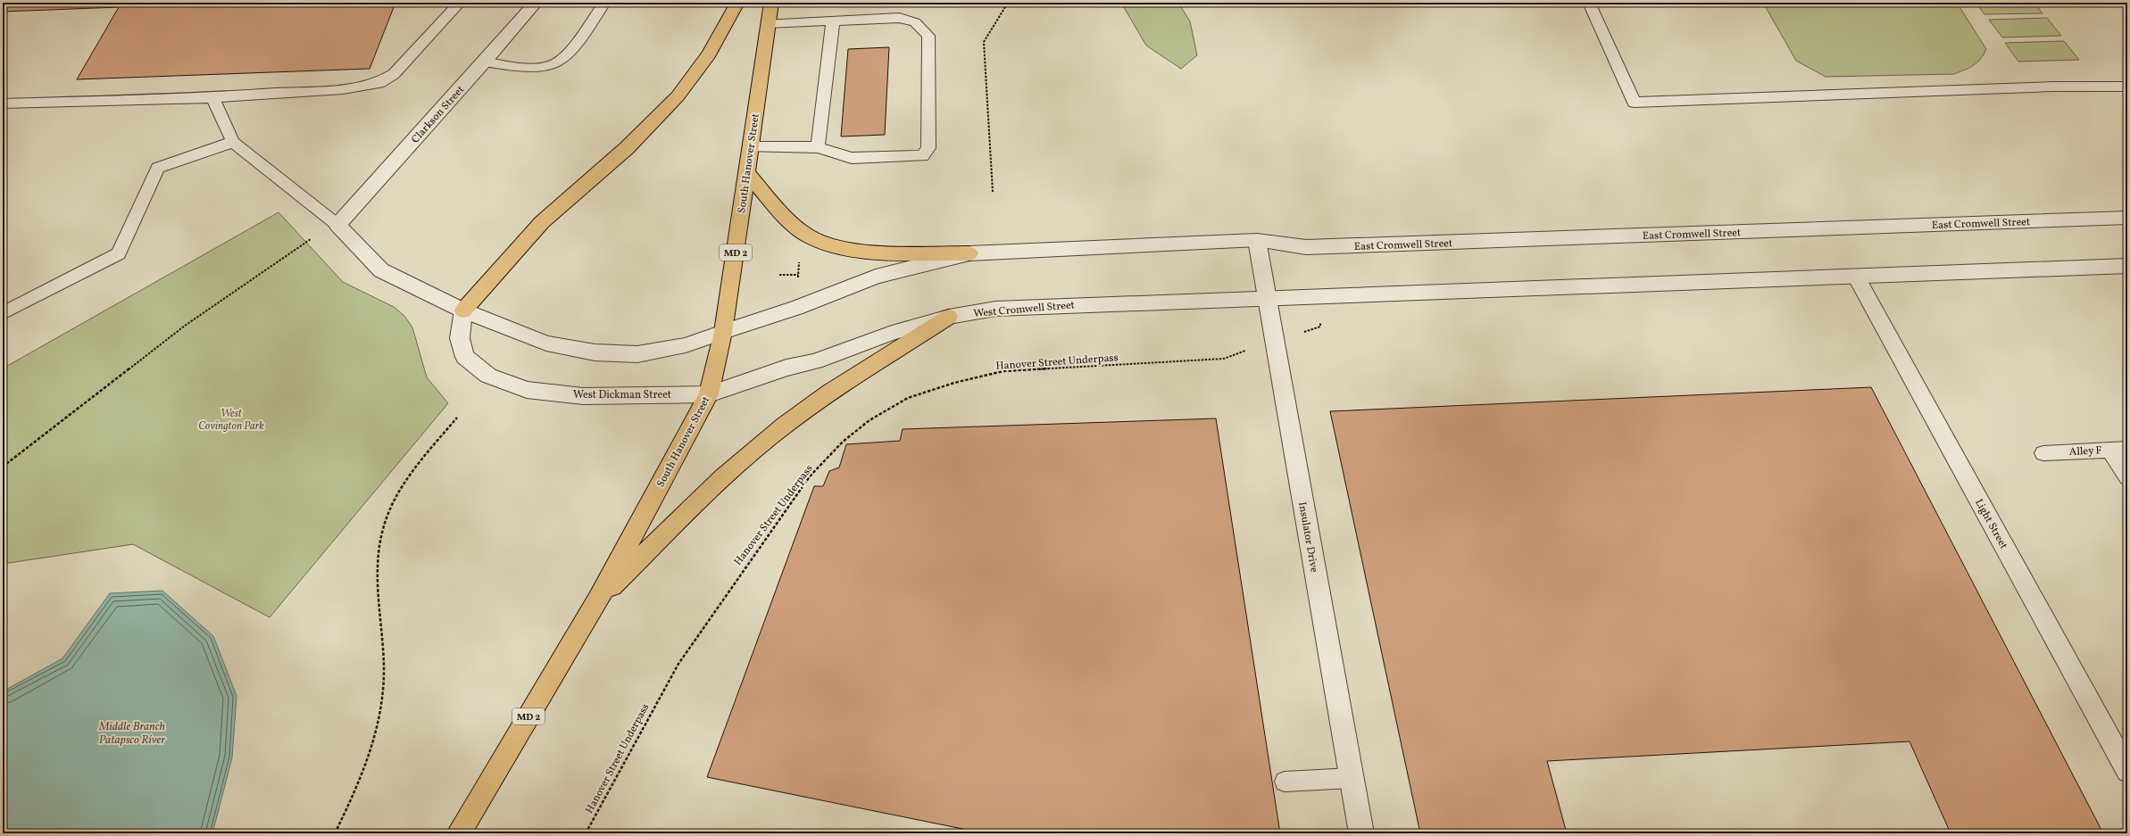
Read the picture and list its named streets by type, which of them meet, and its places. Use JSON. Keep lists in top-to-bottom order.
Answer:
{
  "streets": {
    "main road": ["South Hanover Street", "MD 2"],
    "street": [
      "Clarkson Street",
      "East Cromwell Street",
      "West Cromwell Street",
      "West Dickman Street",
      "Light Street",
      "Insulator Drive"
    ],
    "lane": ["Alley F"],
    "path": ["Hanover Street Underpass"]
  },
  "crossings": [
    ["South Hanover Street", "West Cromwell Street"],
    ["South Hanover Street", "West Dickman Street"],
    ["East Cromwell Street", "Insulator Drive"],
    ["West Cromwell Street", "West Dickman Street"],
    ["West Cromwell Street", "Insulator Drive"]
  ],
  "water": ["Middle Branch Patapsco River"],
  "parks": ["West Covington Park"]
}
